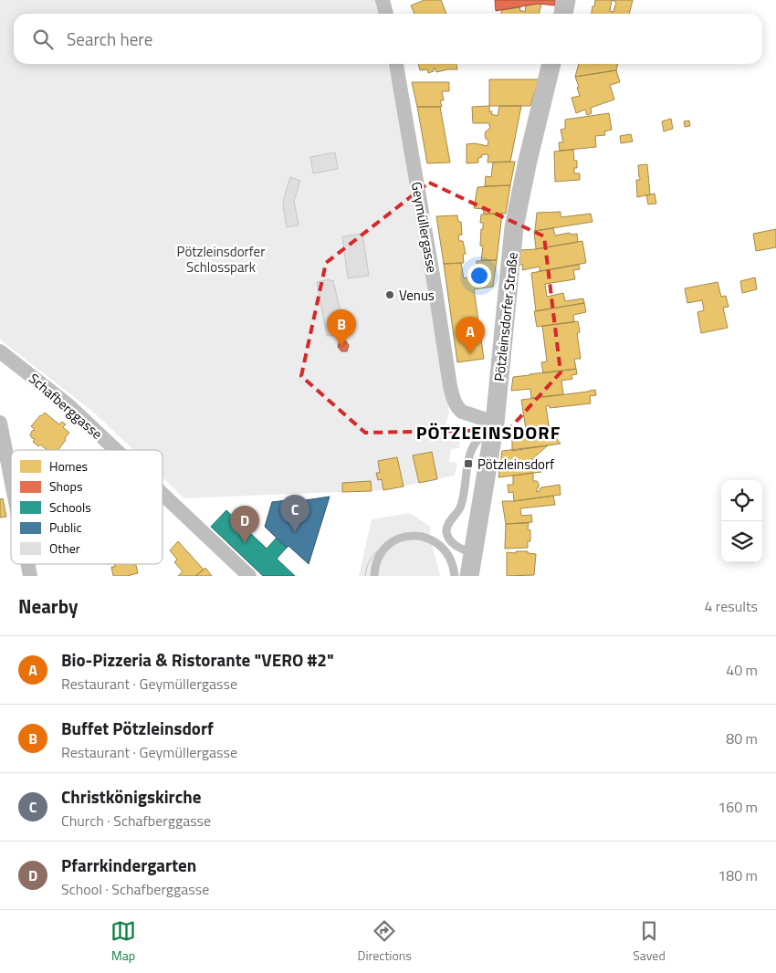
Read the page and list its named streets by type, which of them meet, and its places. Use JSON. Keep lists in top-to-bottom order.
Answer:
{
  "streets": {
    "street": ["Geymüllergasse", "Pötzleinsdorfer Straße", "Schafberggasse"]
  },
  "crossings": [
    ["Geymüllergasse", "Pötzleinsdorfer Straße"]
  ],
  "districts": ["PÖTZLEINSDORF"],
  "parks": ["Pötzleinsdorfer Schlosspark"],
  "places": {
    "other": ["Venus"],
    "transit": ["Pötzleinsdorf"]
  },
  "legend": [
    "Homes",
    "Shops",
    "Schools",
    "Public",
    "Other"
  ],
  "page": {
    "search": "Search here",
    "pins": [
      "B",
      "A",
      "C",
      "D"
    ],
    "heading": ["Nearby", "4 results"],
    "list": [
      {
        "mark": "A",
        "name": "Bio-Pizzeria & Ristorante \"VERO #2\"",
        "note": "Restaurant · Geymüllergasse",
        "value": "40 m"
      },
      {
        "mark": "B",
        "name": "Buffet Pötzleinsdorf",
        "note": "Restaurant · Geymüllergasse",
        "value": "80 m"
      },
      {
        "mark": "C",
        "name": "Christkönigskirche",
        "note": "Church · Schafberggasse",
        "value": "160 m"
      },
      {
        "mark": "D",
        "name": "Pfarrkindergarten",
        "note": "School · Schafberggasse",
        "value": "180 m"
      }
    ],
    "nav": ["Map", "Directions", "Saved"]
  }
}
